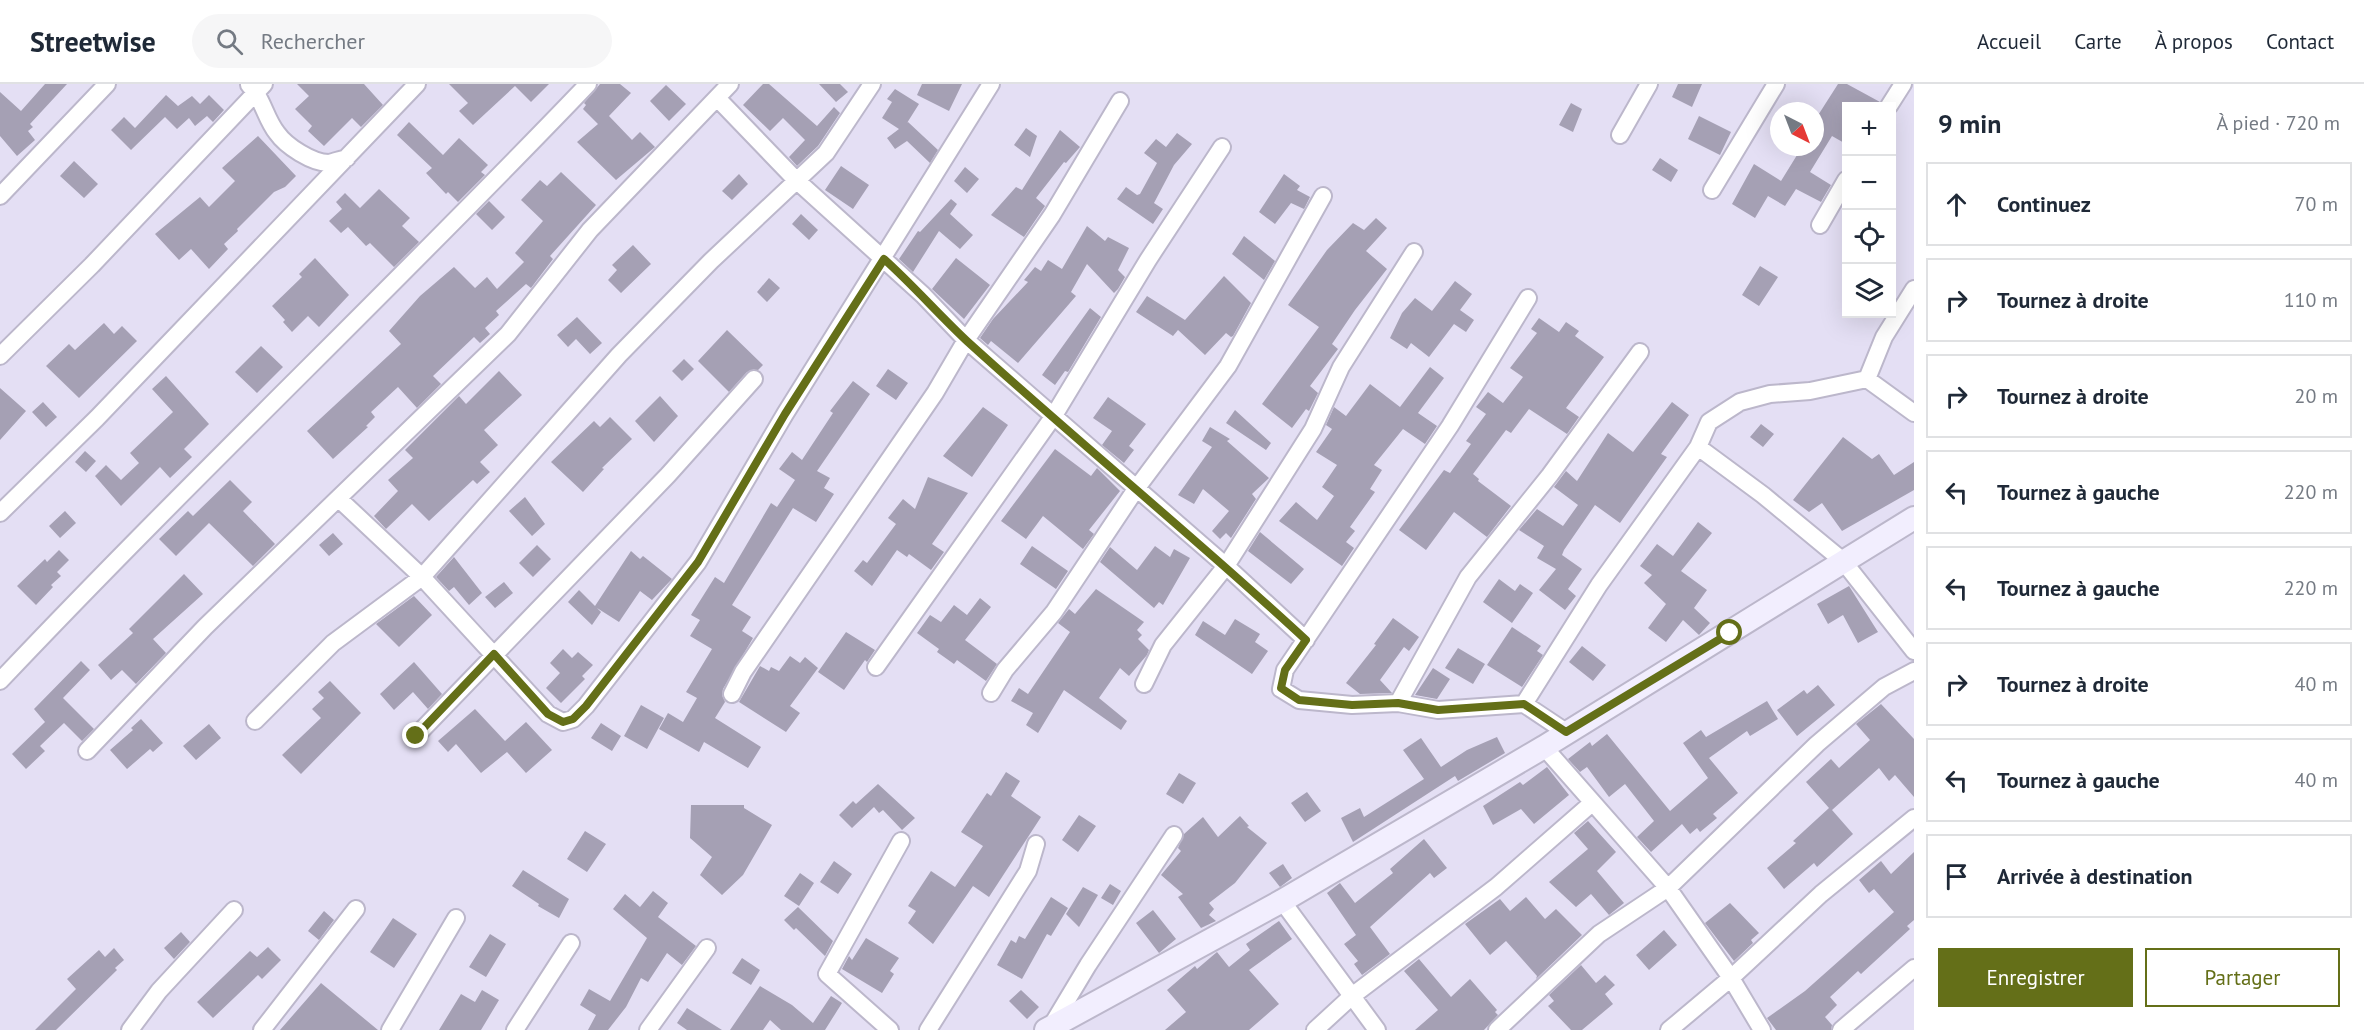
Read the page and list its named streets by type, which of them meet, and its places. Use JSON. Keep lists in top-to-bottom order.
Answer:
{
  "north": "bottom right",
  "page": {
    "header": "Streetwise",
    "search": "Rechercher",
    "nav": [
      "Accueil",
      "Carte",
      "À propos",
      "Contact"
    ],
    "heading": ["9 min", "À pied · 720 m"],
    "map_buttons": ["+", "−"],
    "list": [
      ["Continuez", "70 m"],
      ["Tournez à droite", "110 m"],
      ["Tournez à droite", "20 m"],
      ["Tournez à gauche", "220 m"],
      ["Tournez à gauche", "220 m"],
      ["Tournez à droite", "40 m"],
      ["Tournez à gauche", "40 m"],
      "Arrivée à destination"
    ],
    "buttons": ["Enregistrer", "Partager"]
  }
}
